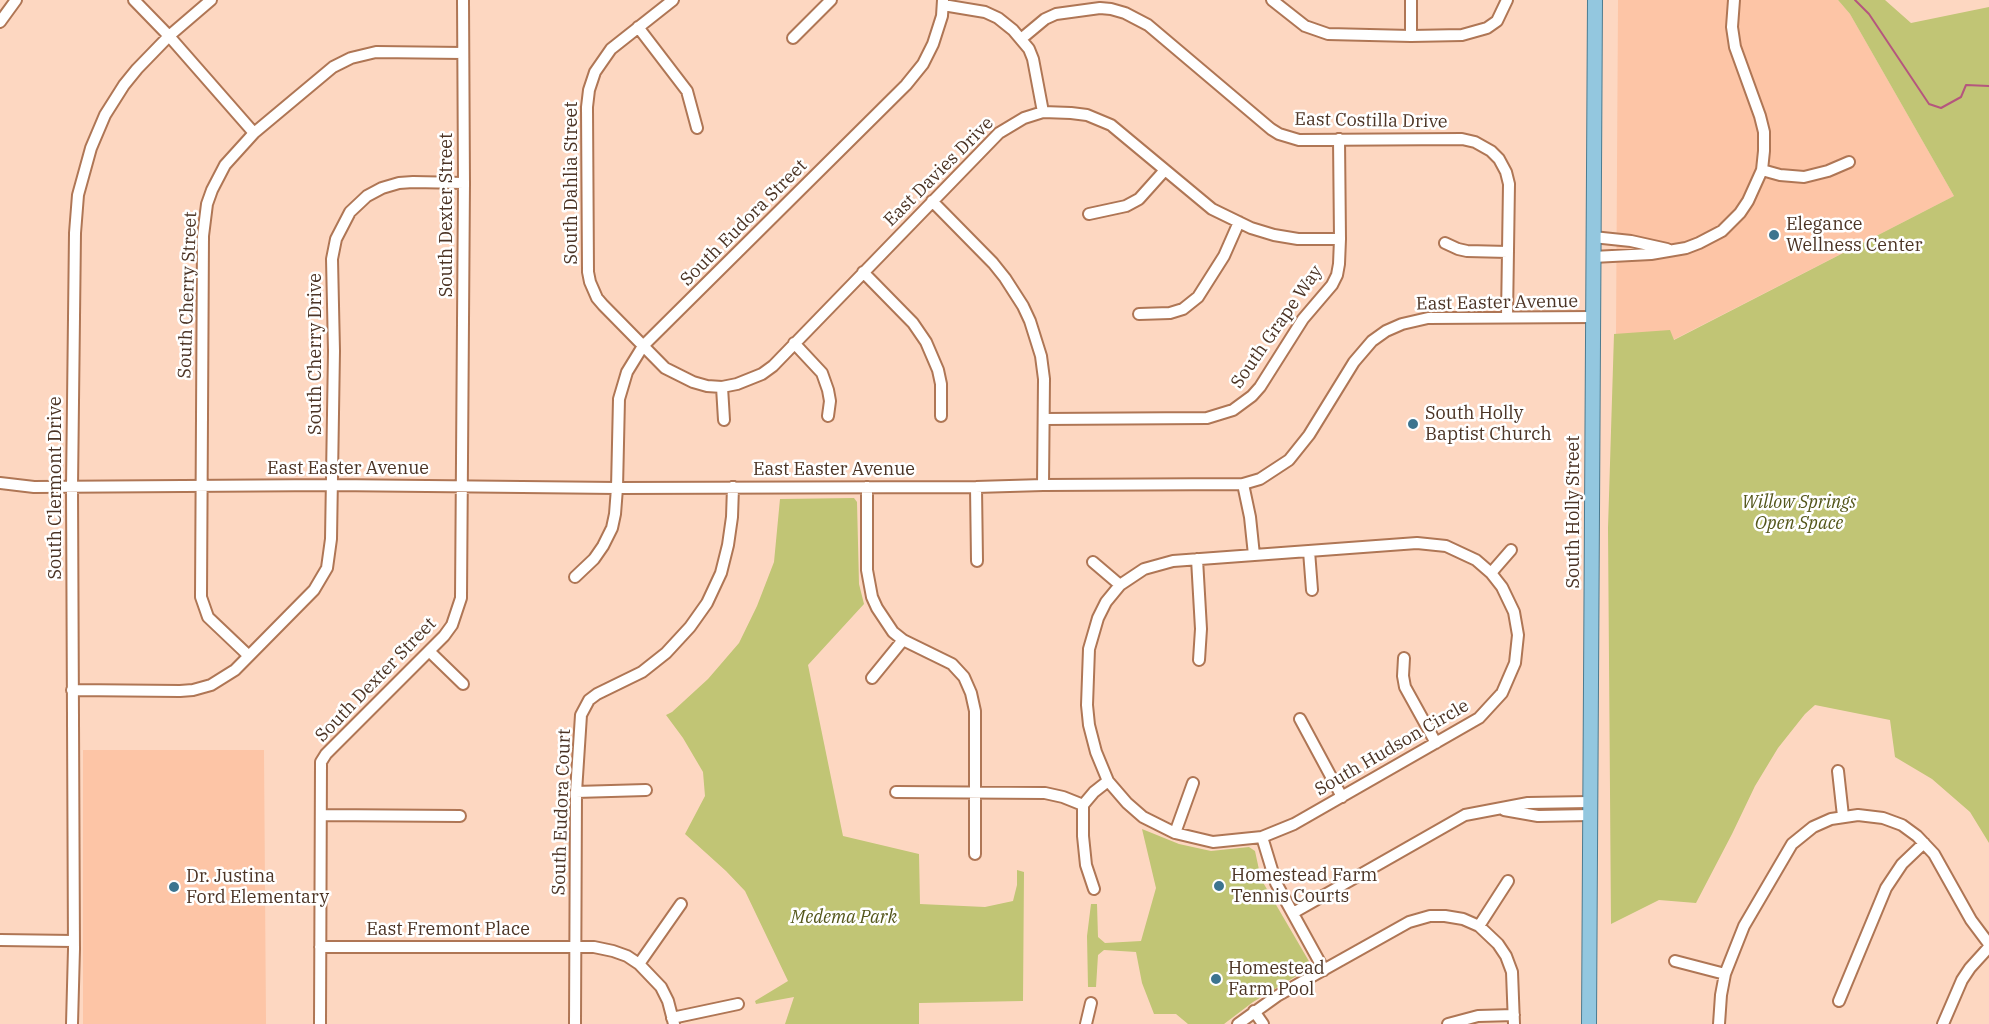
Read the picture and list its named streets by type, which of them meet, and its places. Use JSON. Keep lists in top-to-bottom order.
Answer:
{
  "streets": {
    "main road": ["South Holly Street"],
    "street": [
      "East Costilla Drive",
      "East Davies Drive",
      "South Dahlia Street",
      "South Dexter Street",
      "South Eudora Street",
      "South Cherry Street",
      "East Easter Avenue",
      "South Grape Way",
      "South Cherry Drive",
      "South Clermont Drive",
      "South Hudson Circle",
      "South Eudora Court",
      "East Fremont Place"
    ]
  },
  "crossings": [
    ["East Costilla Drive", "East Easter Avenue"],
    ["East Costilla Drive", "South Grape Way"],
    ["East Davies Drive", "South Dahlia Street"],
    ["East Davies Drive", "South Eudora Street"],
    ["East Davies Drive", "South Grape Way"],
    ["South Dahlia Street", "South Eudora Street"],
    ["South Dexter Street", "South Cherry Street"],
    ["South Dexter Street", "East Easter Avenue"],
    ["South Dexter Street", "South Cherry Drive"],
    ["South Dexter Street", "East Fremont Place"],
    ["South Eudora Street", "East Easter Avenue"],
    ["South Cherry Street", "East Easter Avenue"],
    ["South Cherry Street", "South Cherry Drive"],
    ["East Easter Avenue", "South Cherry Drive"],
    ["East Easter Avenue", "South Clermont Drive"],
    ["East Easter Avenue", "South Holly Street"],
    ["East Easter Avenue", "South Eudora Court"],
    ["South Cherry Drive", "South Clermont Drive"],
    ["South Eudora Court", "East Fremont Place"]
  ],
  "parks": ["Willow Springs Open Space", "Medema Park"],
  "places": [
    "Elegance Wellness Center",
    "South Holly Baptist Church",
    "Homestead Farm Tennis Courts",
    "Dr. Justina Ford Elementary",
    "Homestead Farm Pool"
  ]
}
